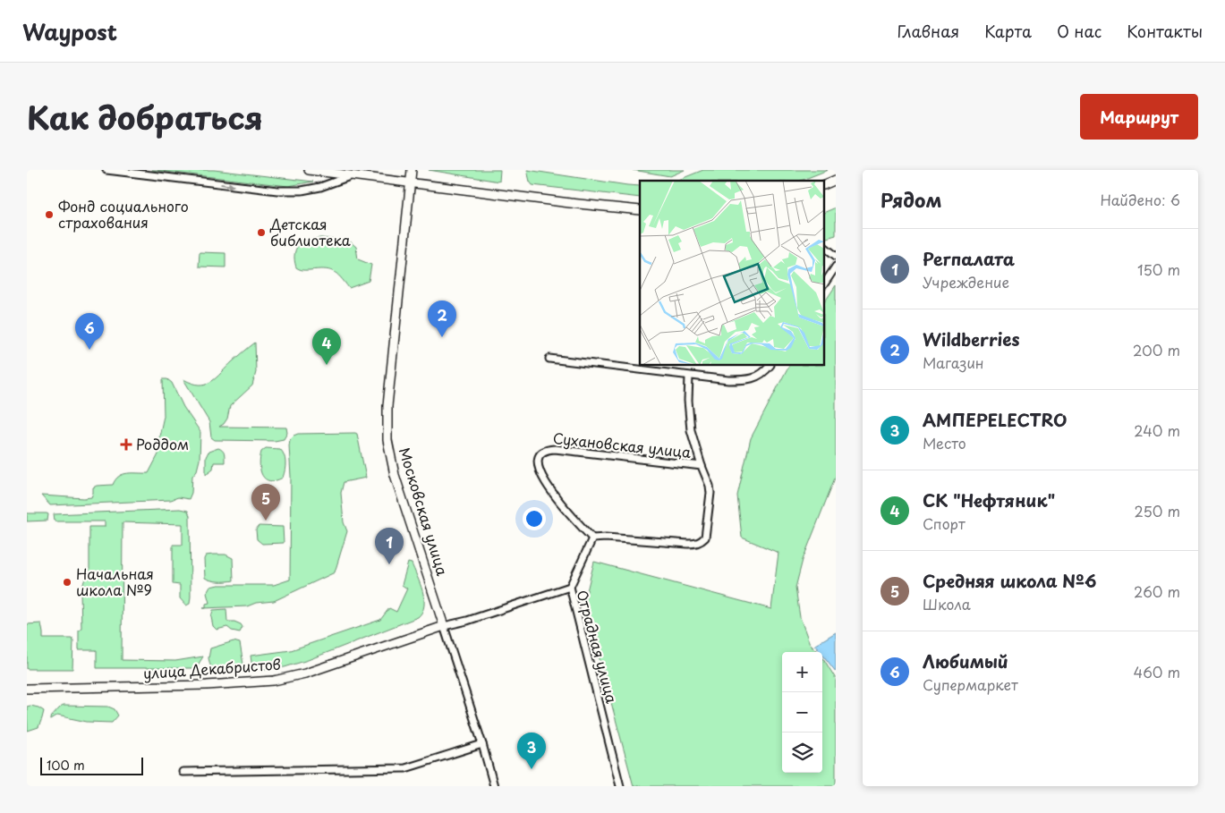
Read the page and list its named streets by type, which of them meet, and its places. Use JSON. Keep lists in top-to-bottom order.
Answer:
{
  "streets": {
    "main road": ["Московская улица", "улица Декабристов"],
    "street": ["Сухановская улица", "Отрадная улица"]
  },
  "crossings": [
    ["Московская улица", "Отрадная улица"],
    ["Московская улица", "улица Декабристов"],
    ["Отрадная улица", "улица Декабристов"]
  ],
  "places": {
    "other": ["Фонд социального страхования", "Детская библиотека", "Начальная школа №9"],
    "health": ["Роддом"]
  },
  "scale_bar": "100 m",
  "page": {
    "header": "Waypost",
    "nav": [
      "Главная",
      "Карта",
      "О нас",
      "Контакты"
    ],
    "title": "Как добраться",
    "buttons": "Маршрут",
    "heading": ["Рядом", "Найдено: 6"],
    "list": [
      {
        "mark": "1",
        "name": "Регпалата",
        "note": "Учреждение",
        "value": "150 m"
      },
      {
        "mark": "2",
        "name": "Wildberries",
        "note": "Магазин",
        "value": "200 m"
      },
      {
        "mark": "3",
        "name": "АМПЕРELECTRO",
        "note": "Место",
        "value": "240 m"
      },
      {
        "mark": "4",
        "name": "СК \"Нефтяник\"",
        "note": "Спорт",
        "value": "250 m"
      },
      {
        "mark": "5",
        "name": "Средняя школа №6",
        "note": "Школа",
        "value": "260 m"
      },
      {
        "mark": "6",
        "name": "Любимый",
        "note": "Супермаркет",
        "value": "460 m"
      }
    ],
    "pins": [
      "2",
      "6",
      "4",
      "5",
      "1",
      "3"
    ],
    "map_buttons": ["+", "−"],
    "scale": "100 m"
  }
}
